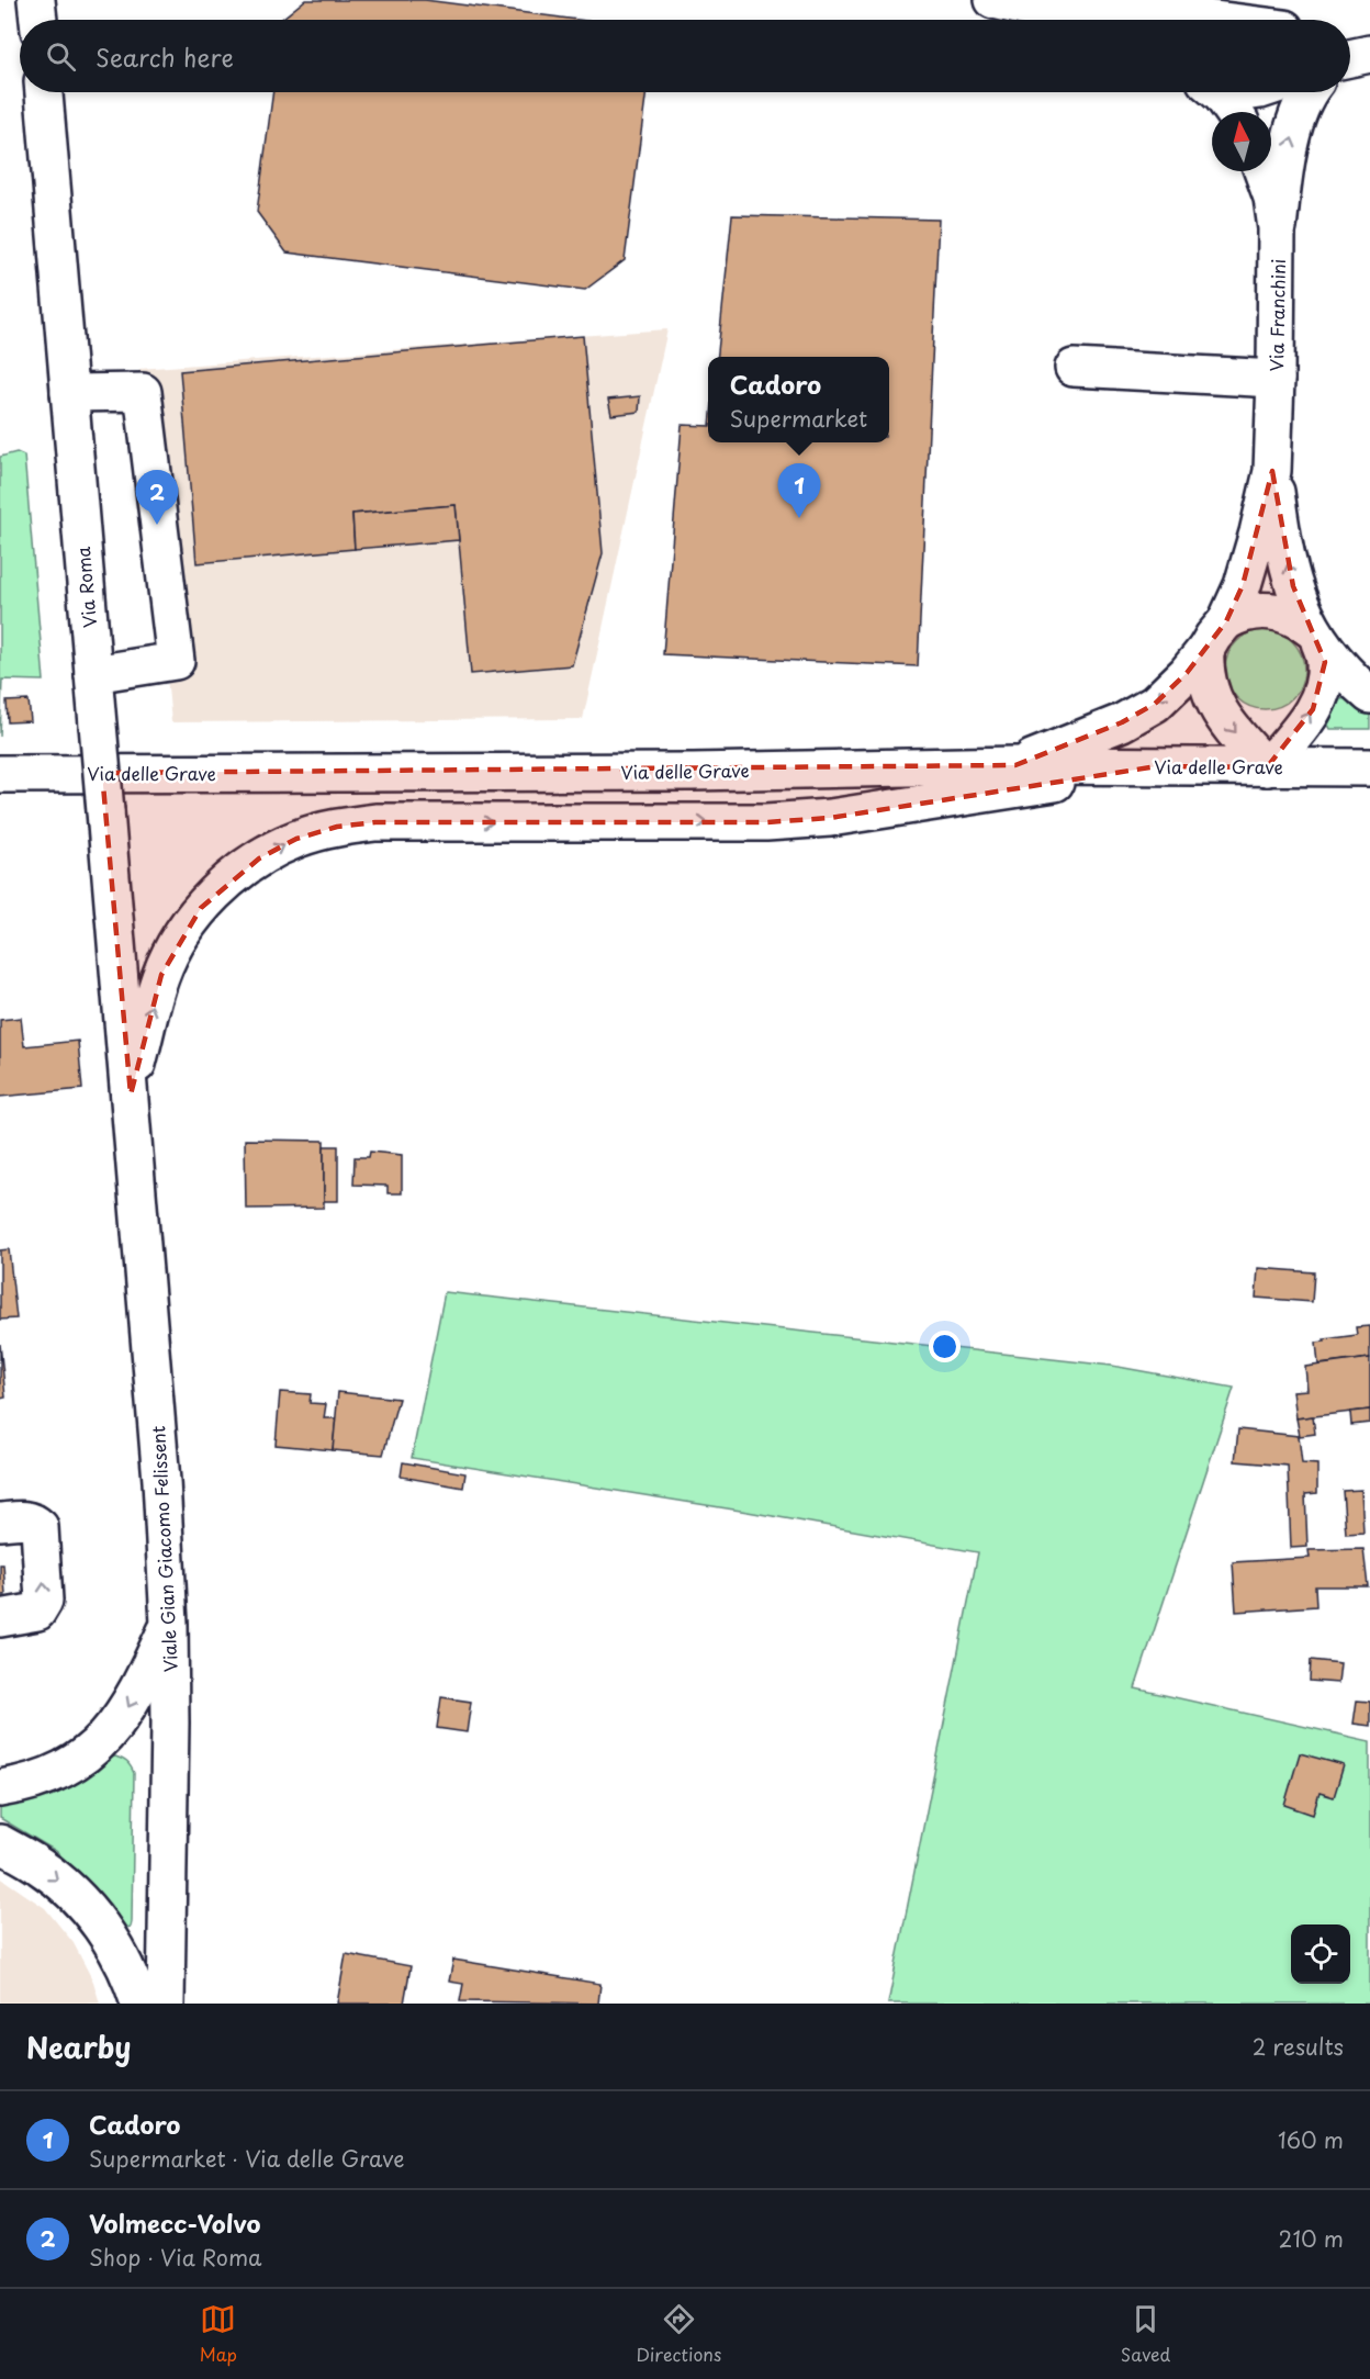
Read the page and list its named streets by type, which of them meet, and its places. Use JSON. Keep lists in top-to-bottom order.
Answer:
{
  "streets": {
    "main road": [
      "Via Franchini",
      "Via Roma",
      "Via delle Grave",
      "Viale Gian Giacomo Felissent"
    ]
  },
  "crossings": [
    ["Via Franchini", "Via delle Grave"],
    ["Via Roma", "Viale Gian Giacomo Felissent"]
  ],
  "north": "top",
  "page": {
    "search": "Search here",
    "popup": ["Cadoro", "Supermarket"],
    "pins": ["1", "2"],
    "heading": ["Nearby", "2 results"],
    "list": [
      {
        "mark": "1",
        "name": "Cadoro",
        "note": "Supermarket · Via delle Grave",
        "value": "160 m"
      },
      {
        "mark": "2",
        "name": "Volmecc-Volvo",
        "note": "Shop · Via Roma",
        "value": "210 m"
      }
    ],
    "nav": ["Map", "Directions", "Saved"]
  }
}
